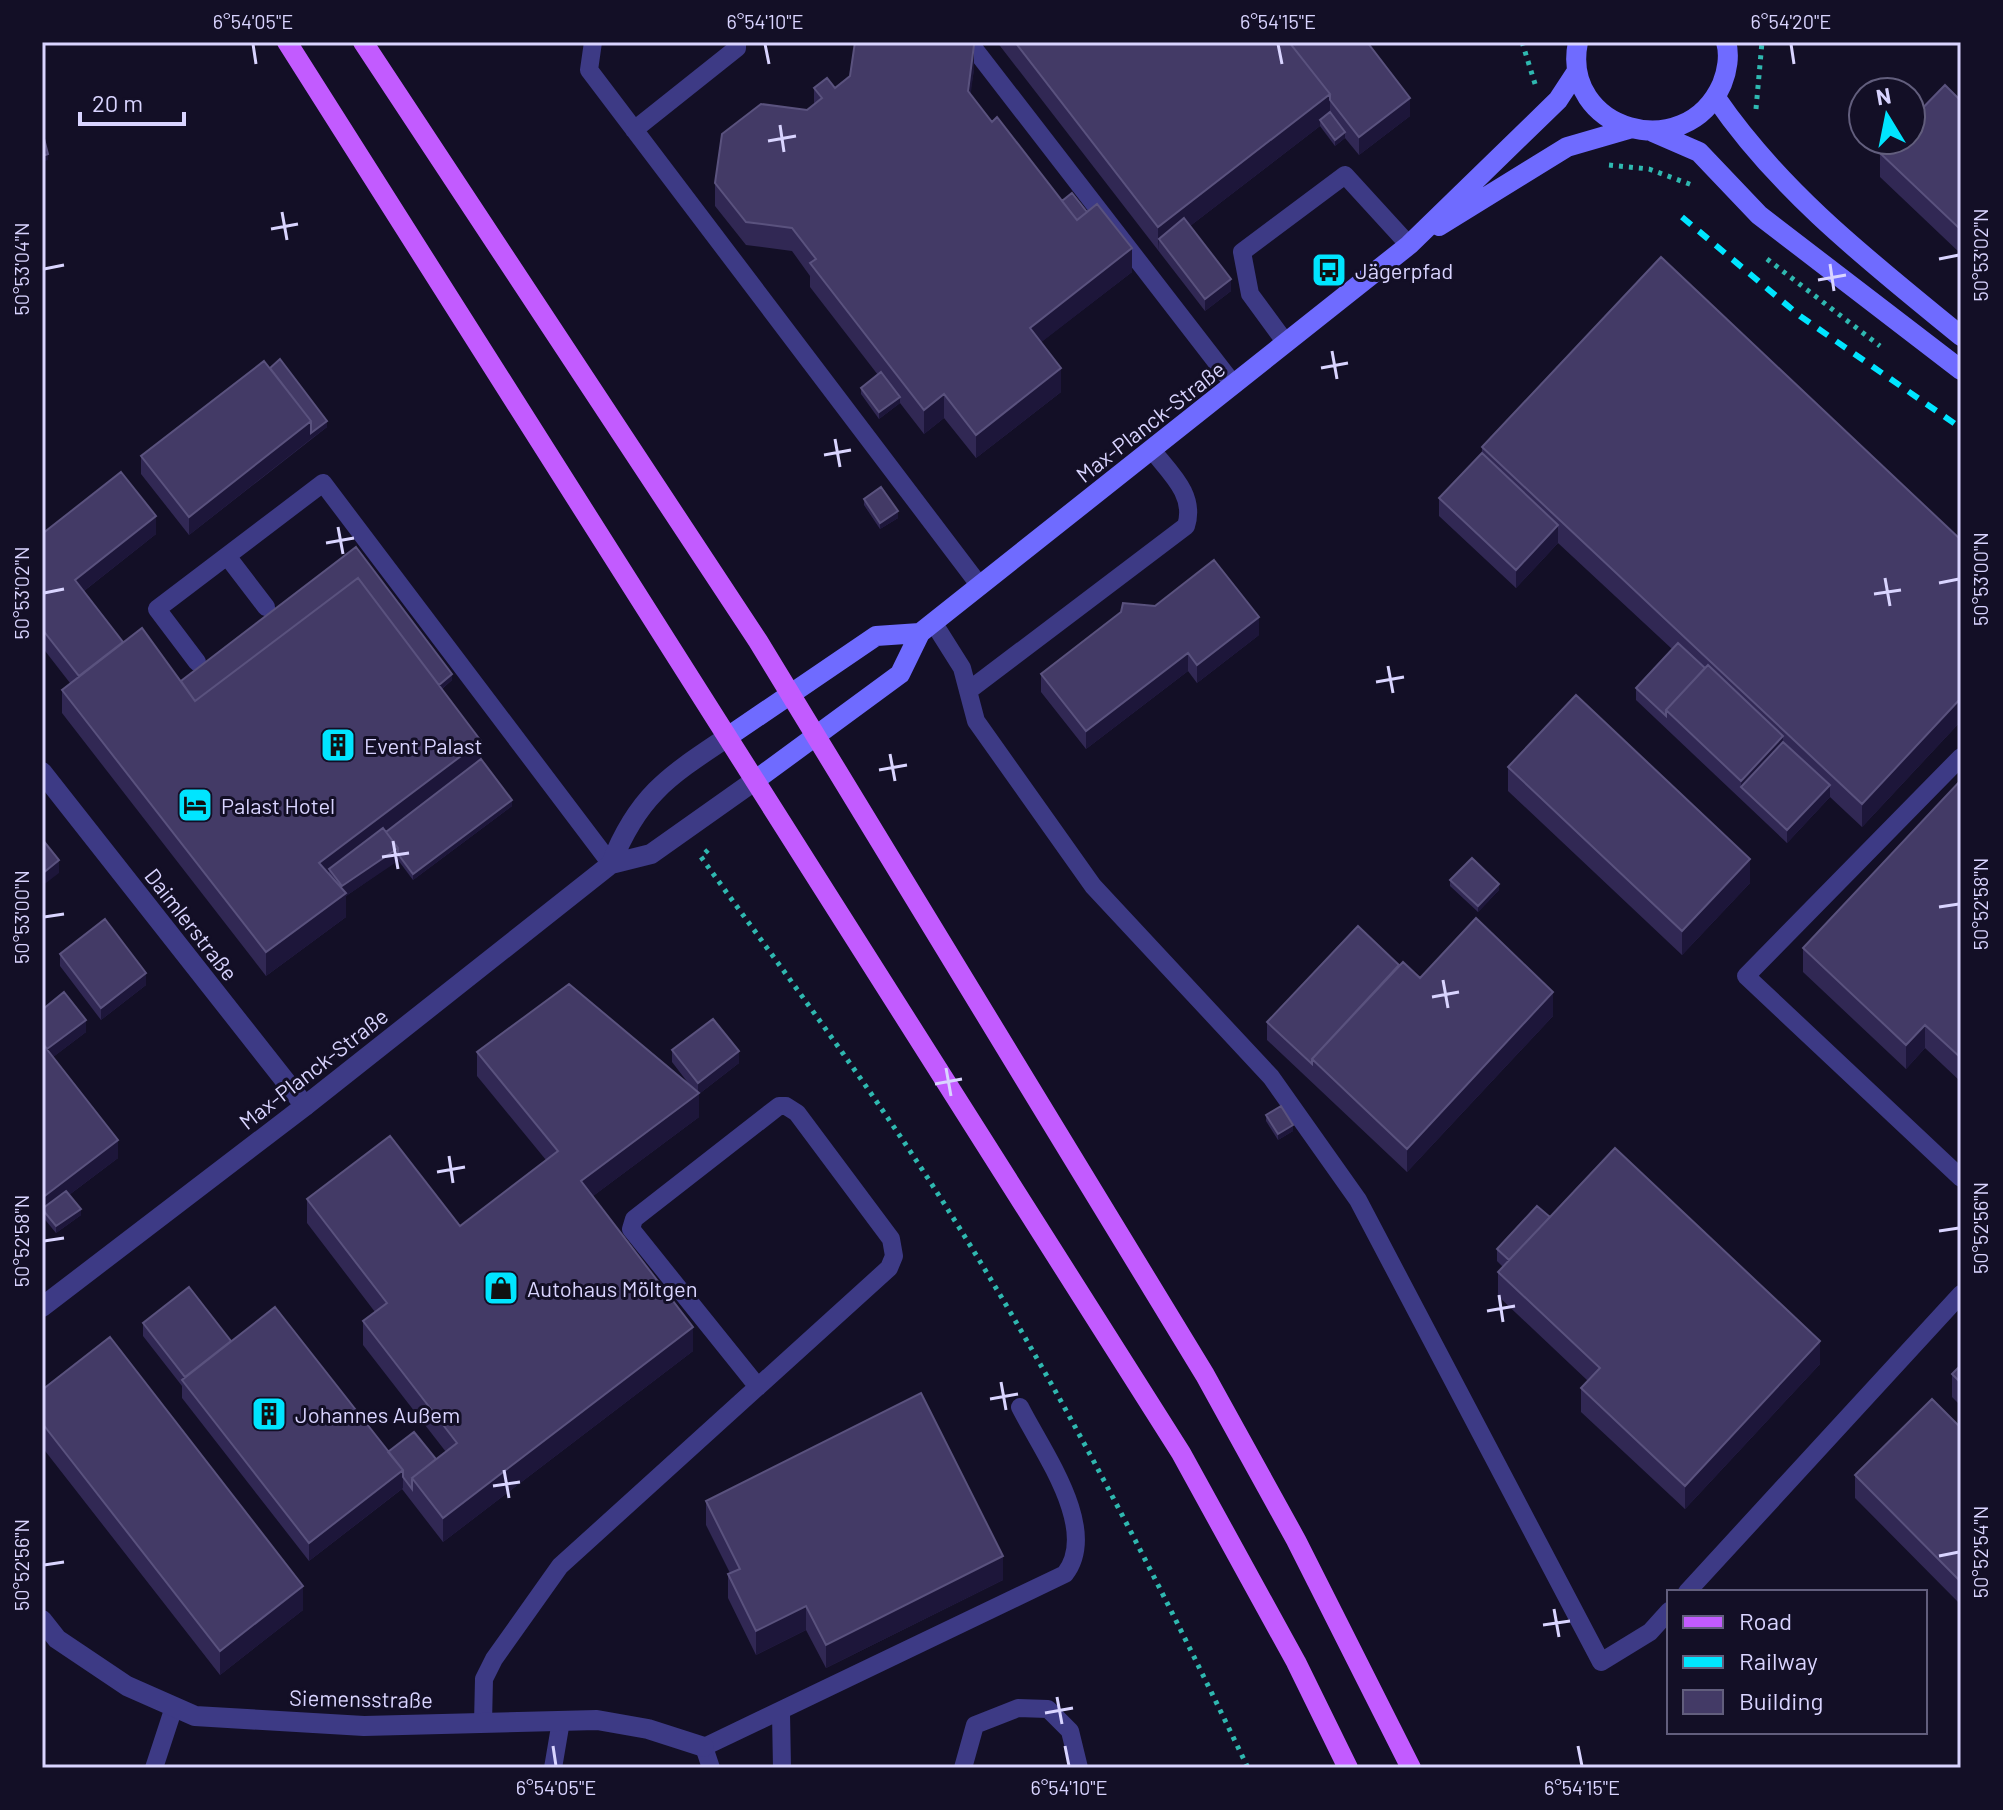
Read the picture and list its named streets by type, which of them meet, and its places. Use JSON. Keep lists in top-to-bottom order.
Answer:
{
  "streets": {
    "main road": ["Max-Planck-Straße"],
    "street": ["Daimlerstraße", "Siemensstraße"]
  },
  "crossings": [
    ["Max-Planck-Straße", "Daimlerstraße"]
  ],
  "places": {
    "bus stop": ["Jägerpfad"],
    "building": ["Event Palast", "Johannes Außem"],
    "hotel": ["Palast Hotel"],
    "shop": ["Autohaus Möltgen"]
  },
  "legend": ["Road", "Railway", "Building"],
  "scale_bar": "20 m",
  "north": "top",
  "coordinates": [
    "6°54'05\"E",
    "6°54'10\"E",
    "6°54'15\"E",
    "6°54'20\"E",
    "50°53'02\"N",
    "50°53'04\"N",
    "50°53'00\"N",
    "50°52'58\"N",
    "50°52'56\"N",
    "50°52'54\"N"
  ]
}
